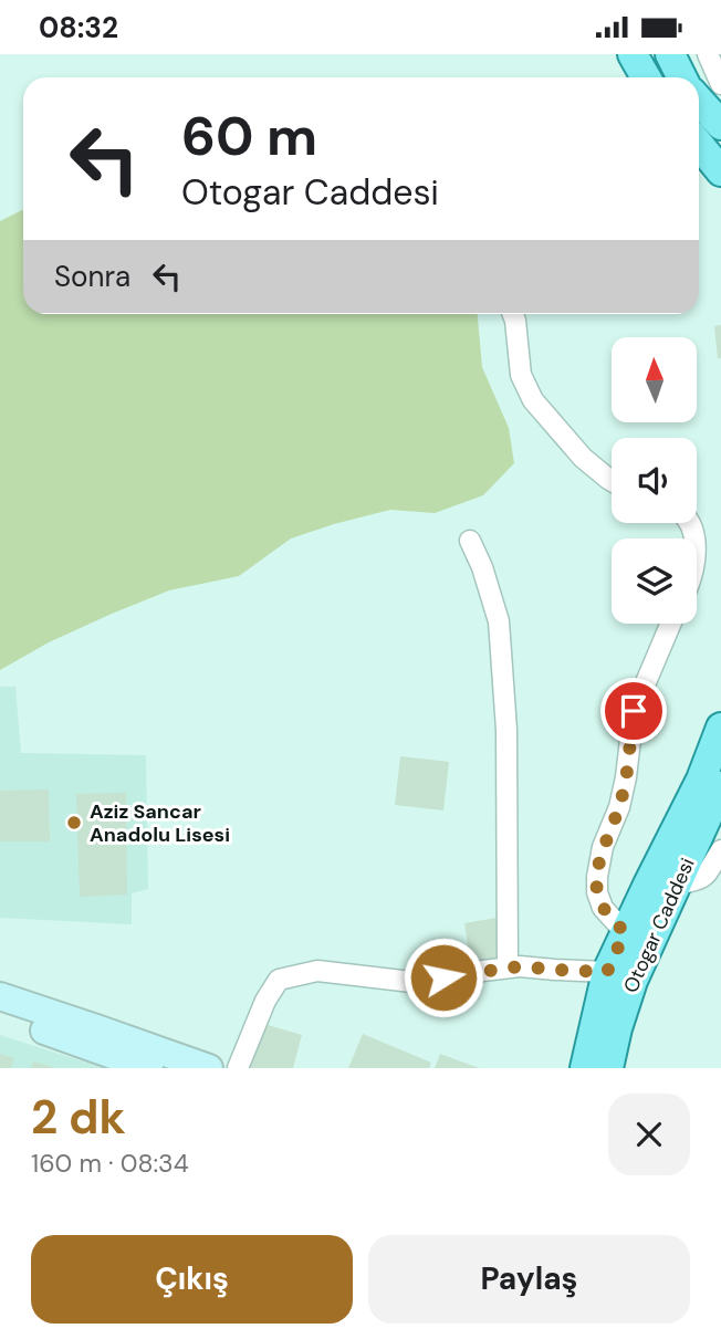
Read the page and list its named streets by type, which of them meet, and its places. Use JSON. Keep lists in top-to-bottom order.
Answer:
{
  "streets": {
    "main road": ["Otogar Caddesi"]
  },
  "places": ["Aziz Sancar Anadolu Lisesi"],
  "north": "top",
  "page": {
    "status": "08:32",
    "turn": ["60 m", "Otogar Caddesi"],
    "then": "Sonra",
    "heading": ["2 dk", "160 m · 08:34"],
    "buttons": ["Çıkış", "Paylaş"]
  }
}
